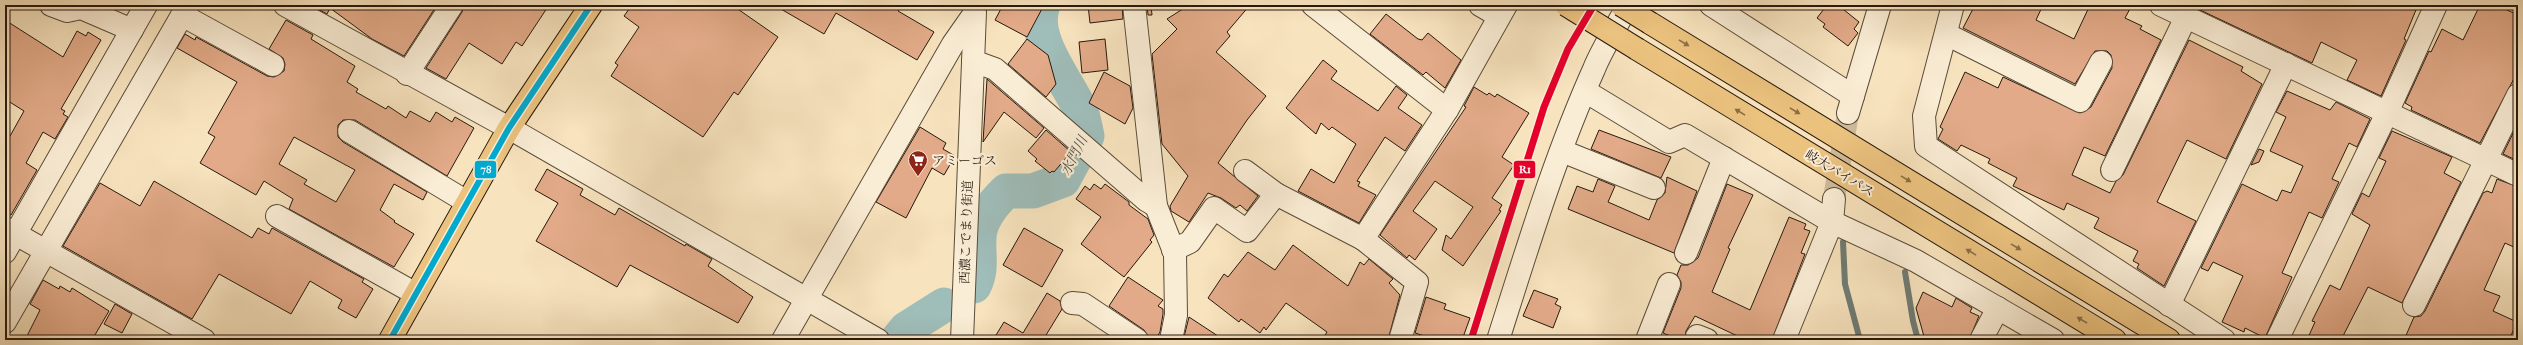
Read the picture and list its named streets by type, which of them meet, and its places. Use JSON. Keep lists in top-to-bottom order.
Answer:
{
  "streets": {
    "highway": ["岐大バイパス"],
    "street": ["西濃こでまり街道"]
  },
  "water": ["水門川"],
  "places": {
    "supermarket": ["アミーゴス"]
  },
  "lines": ["transit line R1", "transit line 78"]
}
